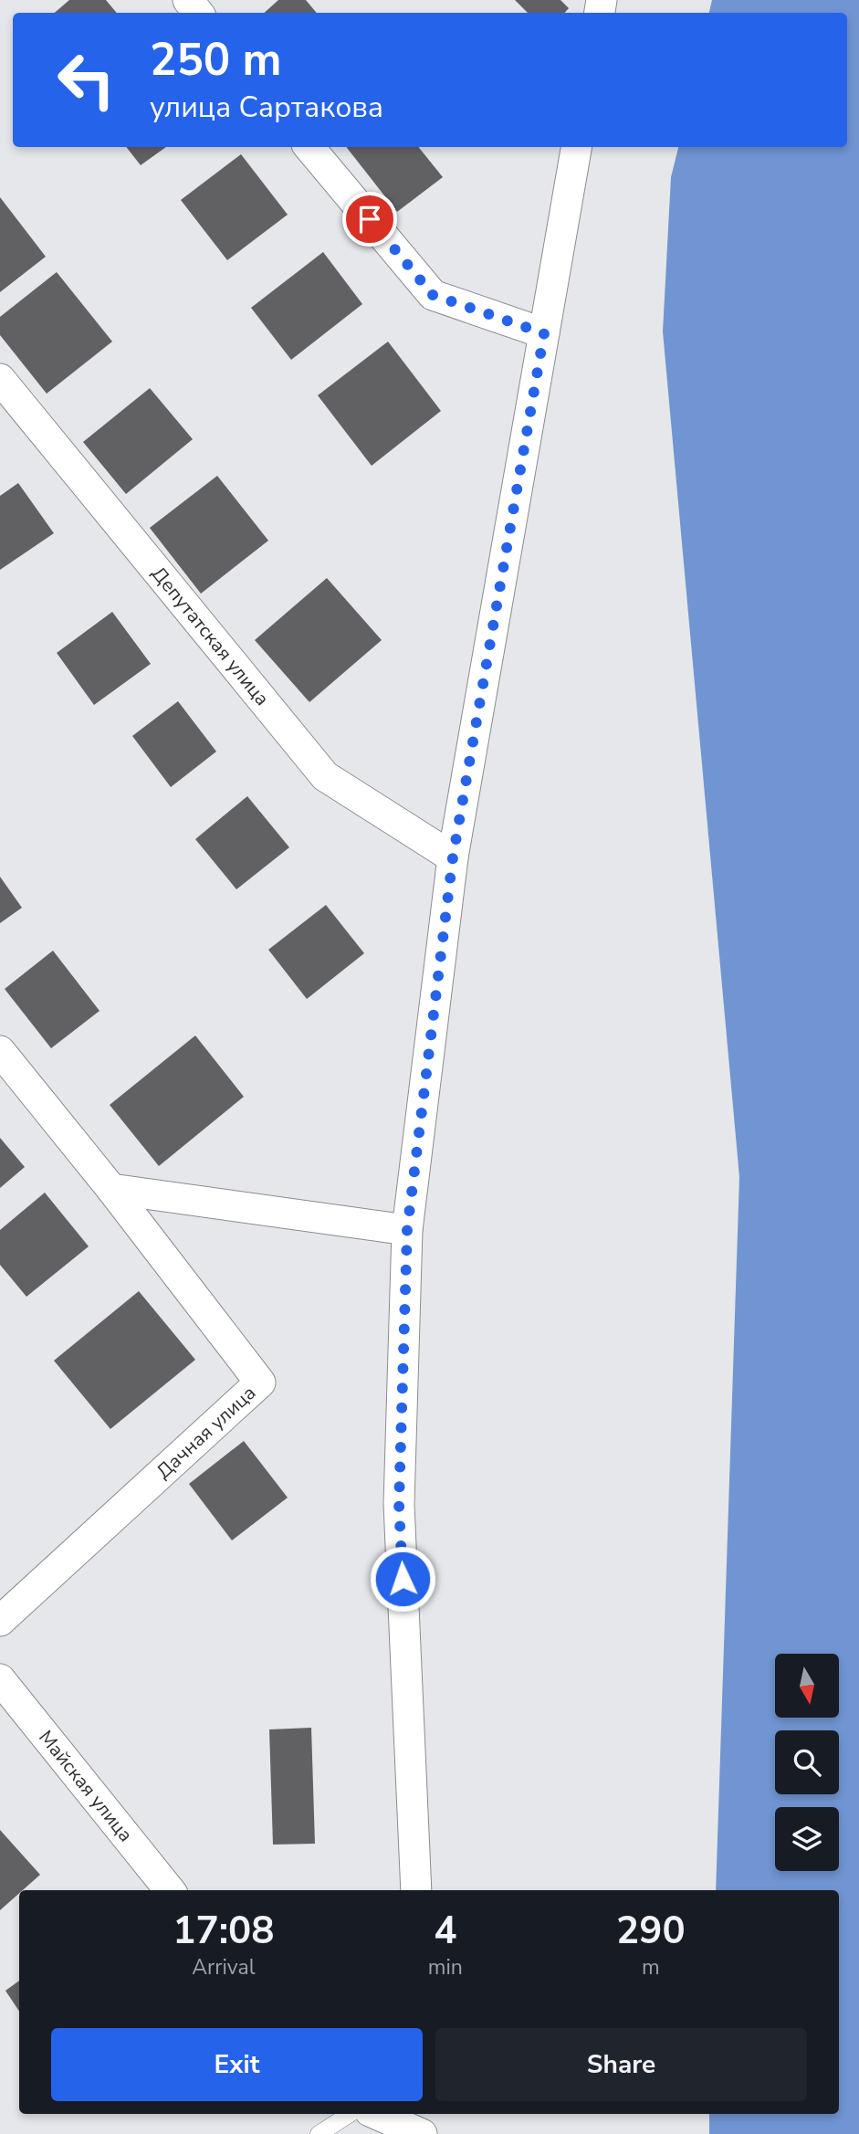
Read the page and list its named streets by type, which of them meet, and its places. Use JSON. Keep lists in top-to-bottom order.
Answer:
{
  "streets": {
    "street": ["Депутатская улица", "Дачная улица", "Майская улица"]
  },
  "north": "bottom",
  "page": {
    "turn": ["250 m", "улица Сартакова"],
    "eta": [
      "17:08",
      "Arrival",
      "4",
      "min",
      "290",
      "m"
    ],
    "buttons": ["Exit", "Share"]
  }
}
